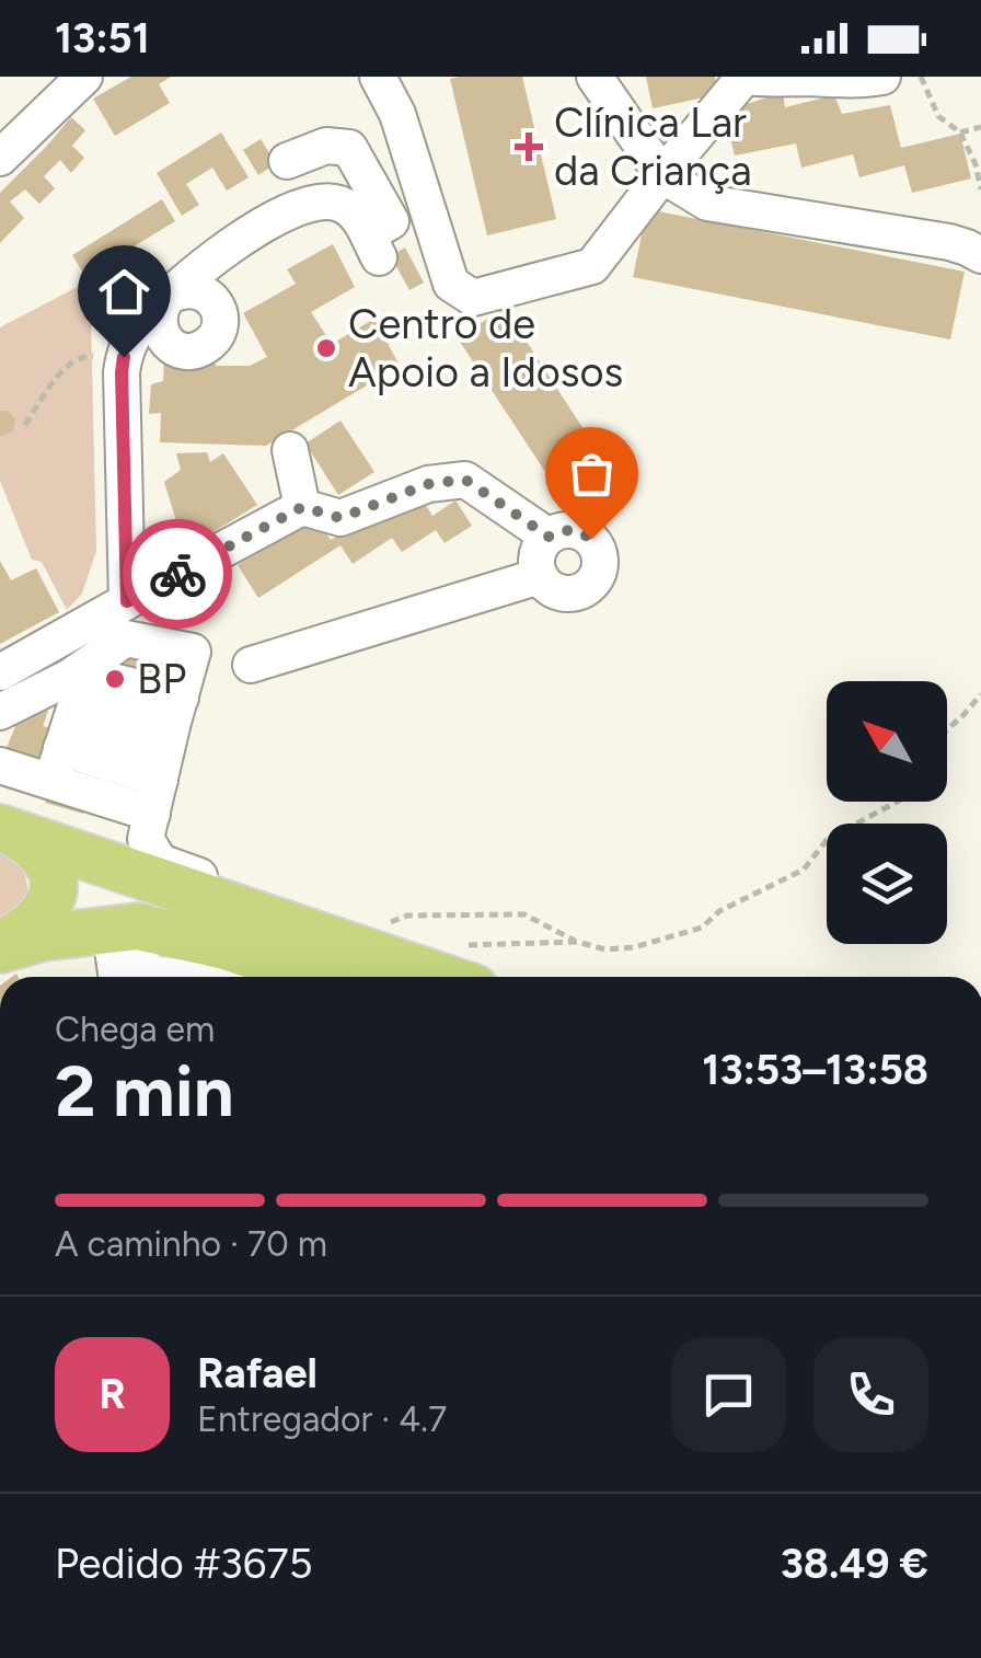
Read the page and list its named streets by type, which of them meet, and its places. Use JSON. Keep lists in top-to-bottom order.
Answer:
{
  "places": {
    "health": ["Clínica Lar da Criança"],
    "other": ["Centro de Apoio a Idosos", "BP"]
  },
  "north": "top left",
  "page": {
    "status": "13:51",
    "heading": ["2 min", "Chega em", "13:53–13:58"],
    "panel": [
      "Rafael",
      "Entregador · 4.7",
      "Pedido #3675",
      "38.49 €"
    ],
    "bar": "A caminho · 70 m",
    "round": "R"
  }
}
